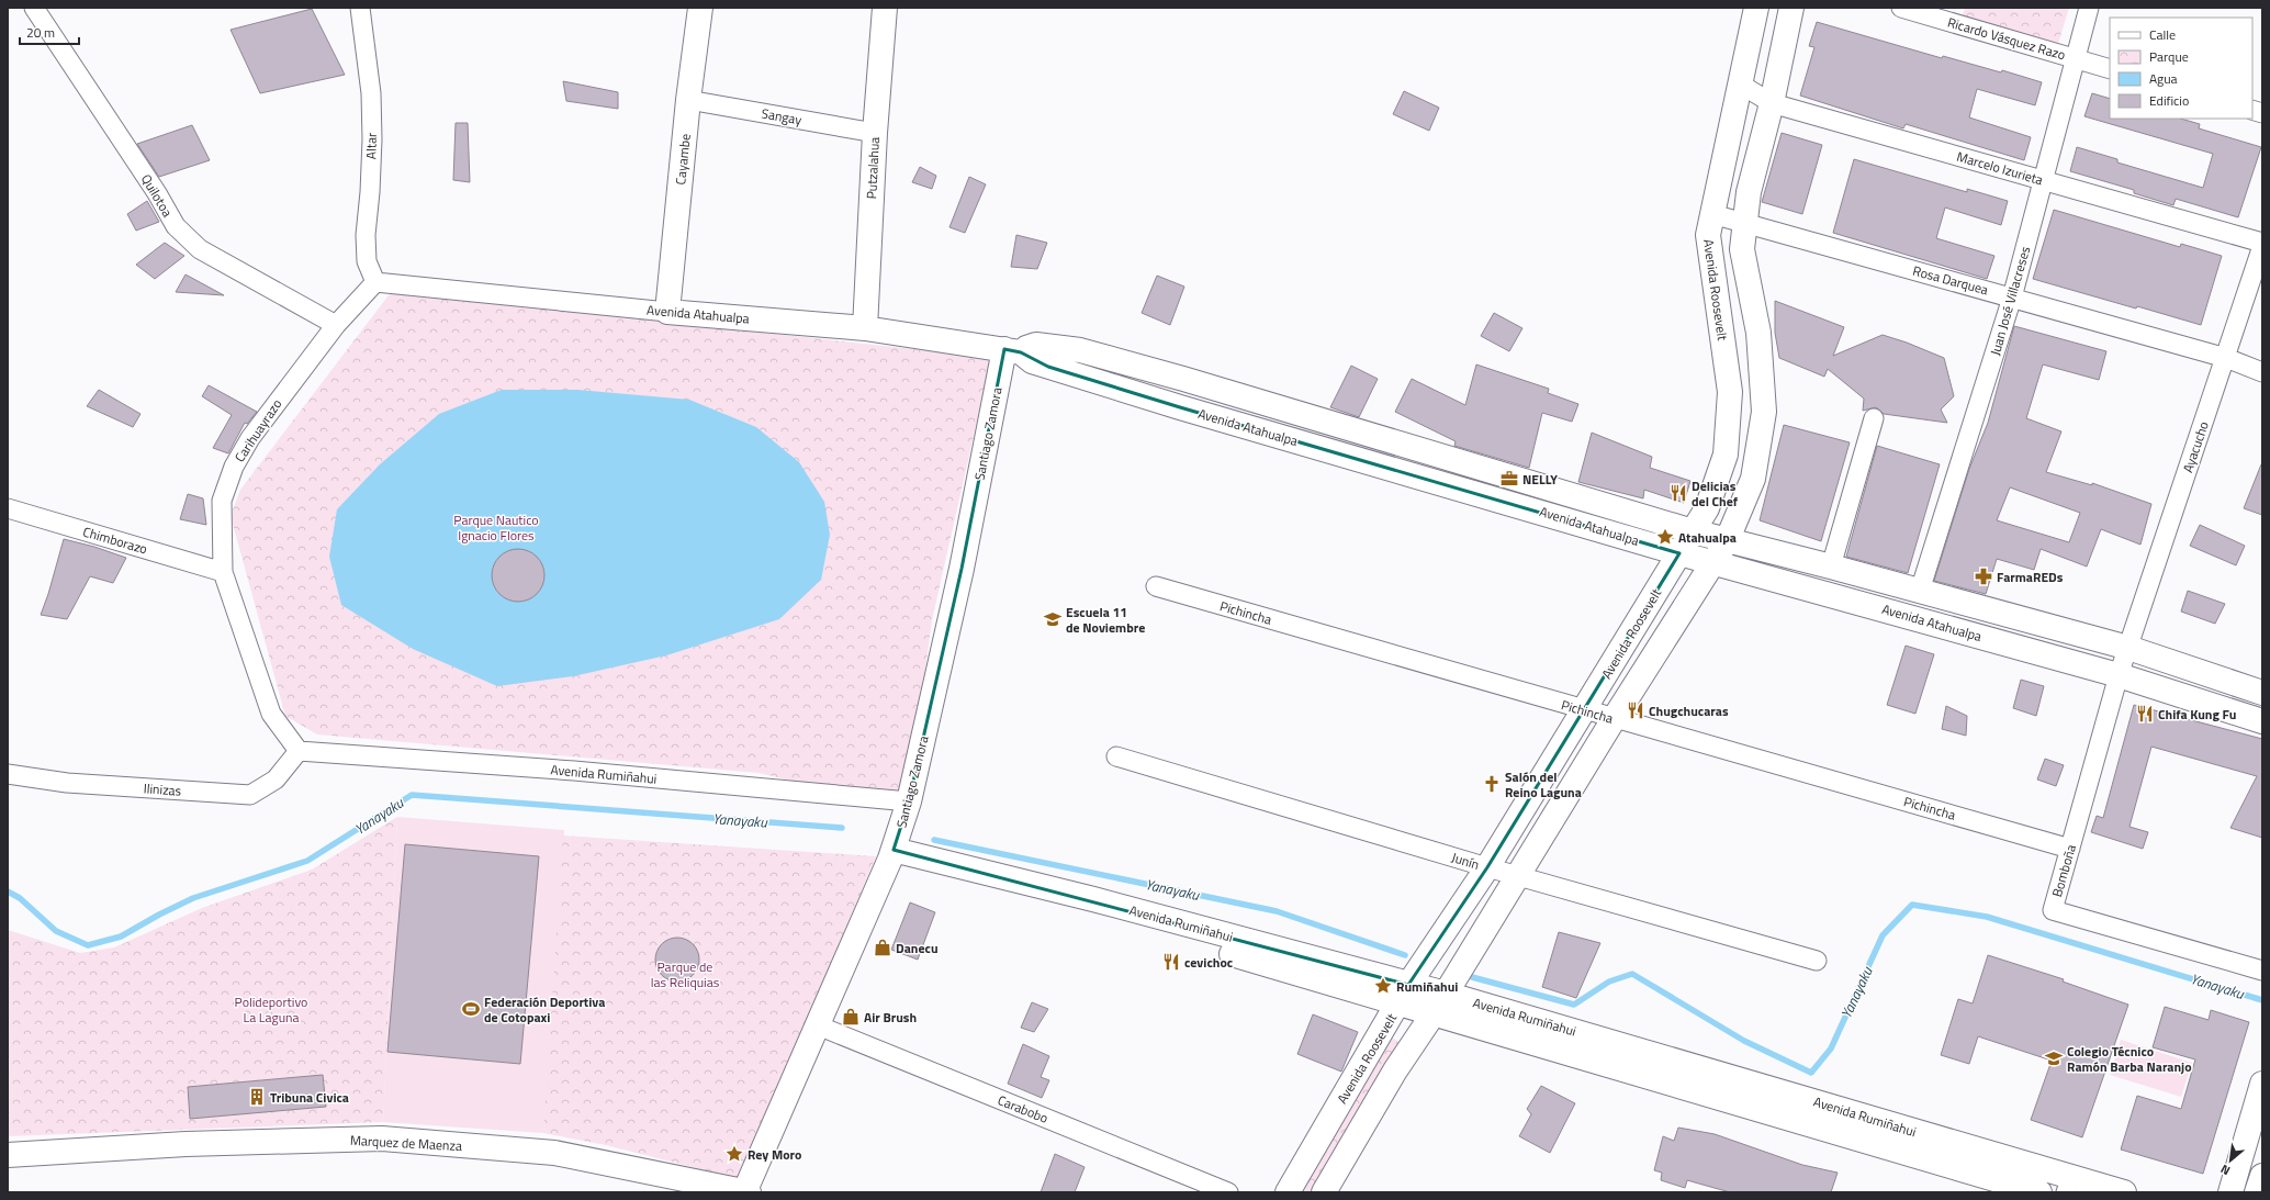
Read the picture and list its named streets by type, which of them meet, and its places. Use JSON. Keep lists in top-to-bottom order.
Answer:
{
  "streets": {
    "street": [
      "Ricardo Vásquez Razo",
      "Sangay",
      "Altar",
      "Cayambe",
      "Putzalahua",
      "Marcelo Izurieta",
      "Quilotoa",
      "Rosa Darquea",
      "Avenida Roosevelt",
      "Juan José Villacreses",
      "Avenida Atahualpa",
      "Carihuayrazo",
      "Santiago Zamora",
      "Ayacucho",
      "Chimborazo",
      "Pichincha",
      "Avenida Rumiñahui",
      "Ilinizas",
      "Junín",
      "Bomboña",
      "Carabobo",
      "Marquez de Maenza"
    ]
  },
  "crossings": [
    ["Ricardo Vásquez Razo", "Juan José Villacreses"],
    ["Sangay", "Cayambe"],
    ["Sangay", "Putzalahua"],
    ["Altar", "Avenida Atahualpa"],
    ["Altar", "Carihuayrazo"],
    ["Cayambe", "Avenida Atahualpa"],
    ["Putzalahua", "Avenida Atahualpa"],
    ["Marcelo Izurieta", "Avenida Roosevelt"],
    ["Marcelo Izurieta", "Juan José Villacreses"],
    ["Quilotoa", "Carihuayrazo"],
    ["Rosa Darquea", "Avenida Roosevelt"],
    ["Rosa Darquea", "Juan José Villacreses"],
    ["Rosa Darquea", "Ayacucho"],
    ["Avenida Roosevelt", "Avenida Atahualpa"],
    ["Avenida Roosevelt", "Pichincha"],
    ["Avenida Roosevelt", "Avenida Rumiñahui"],
    ["Avenida Roosevelt", "Junín"],
    ["Juan José Villacreses", "Avenida Atahualpa"],
    ["Avenida Atahualpa", "Carihuayrazo"],
    ["Avenida Atahualpa", "Santiago Zamora"],
    ["Avenida Atahualpa", "Ayacucho"],
    ["Avenida Atahualpa", "Bomboña"],
    ["Carihuayrazo", "Chimborazo"],
    ["Carihuayrazo", "Avenida Rumiñahui"],
    ["Carihuayrazo", "Ilinizas"],
    ["Santiago Zamora", "Avenida Rumiñahui"],
    ["Santiago Zamora", "Carabobo"],
    ["Santiago Zamora", "Marquez de Maenza"],
    ["Ayacucho", "Bomboña"],
    ["Pichincha", "Bomboña"],
    ["Avenida Rumiñahui", "Ilinizas"]
  ],
  "water": ["Yanayaku"],
  "parks": ["Parque Nautico Ignacio Flores", "Parque de las Reliquias", "Polideportivo La Laguna"],
  "places": {
    "office": ["NELLY"],
    "restaurant": [
      "Delicias del Chef",
      "Chugchucaras",
      "Chifa Kung Fu",
      "cevichoc"
    ],
    "place": ["Atahualpa", "Rumiñahui", "Rey Moro"],
    "pharmacy": ["FarmaREDs"],
    "school or university": ["Escuela 11 de Noviembre", "Colegio Técnico Ramón Barba Naranjo"],
    "church": ["Salón del Reino Laguna"],
    "shop": ["Danecu", "Air Brush"],
    "sports": ["Federación Deportiva de Cotopaxi"],
    "building": ["Tribuna Civica"]
  },
  "legend": [
    "Calle",
    "Parque",
    "Agua",
    "Edificio"
  ],
  "scale_bar": "20 m",
  "north": "bottom left"
}
